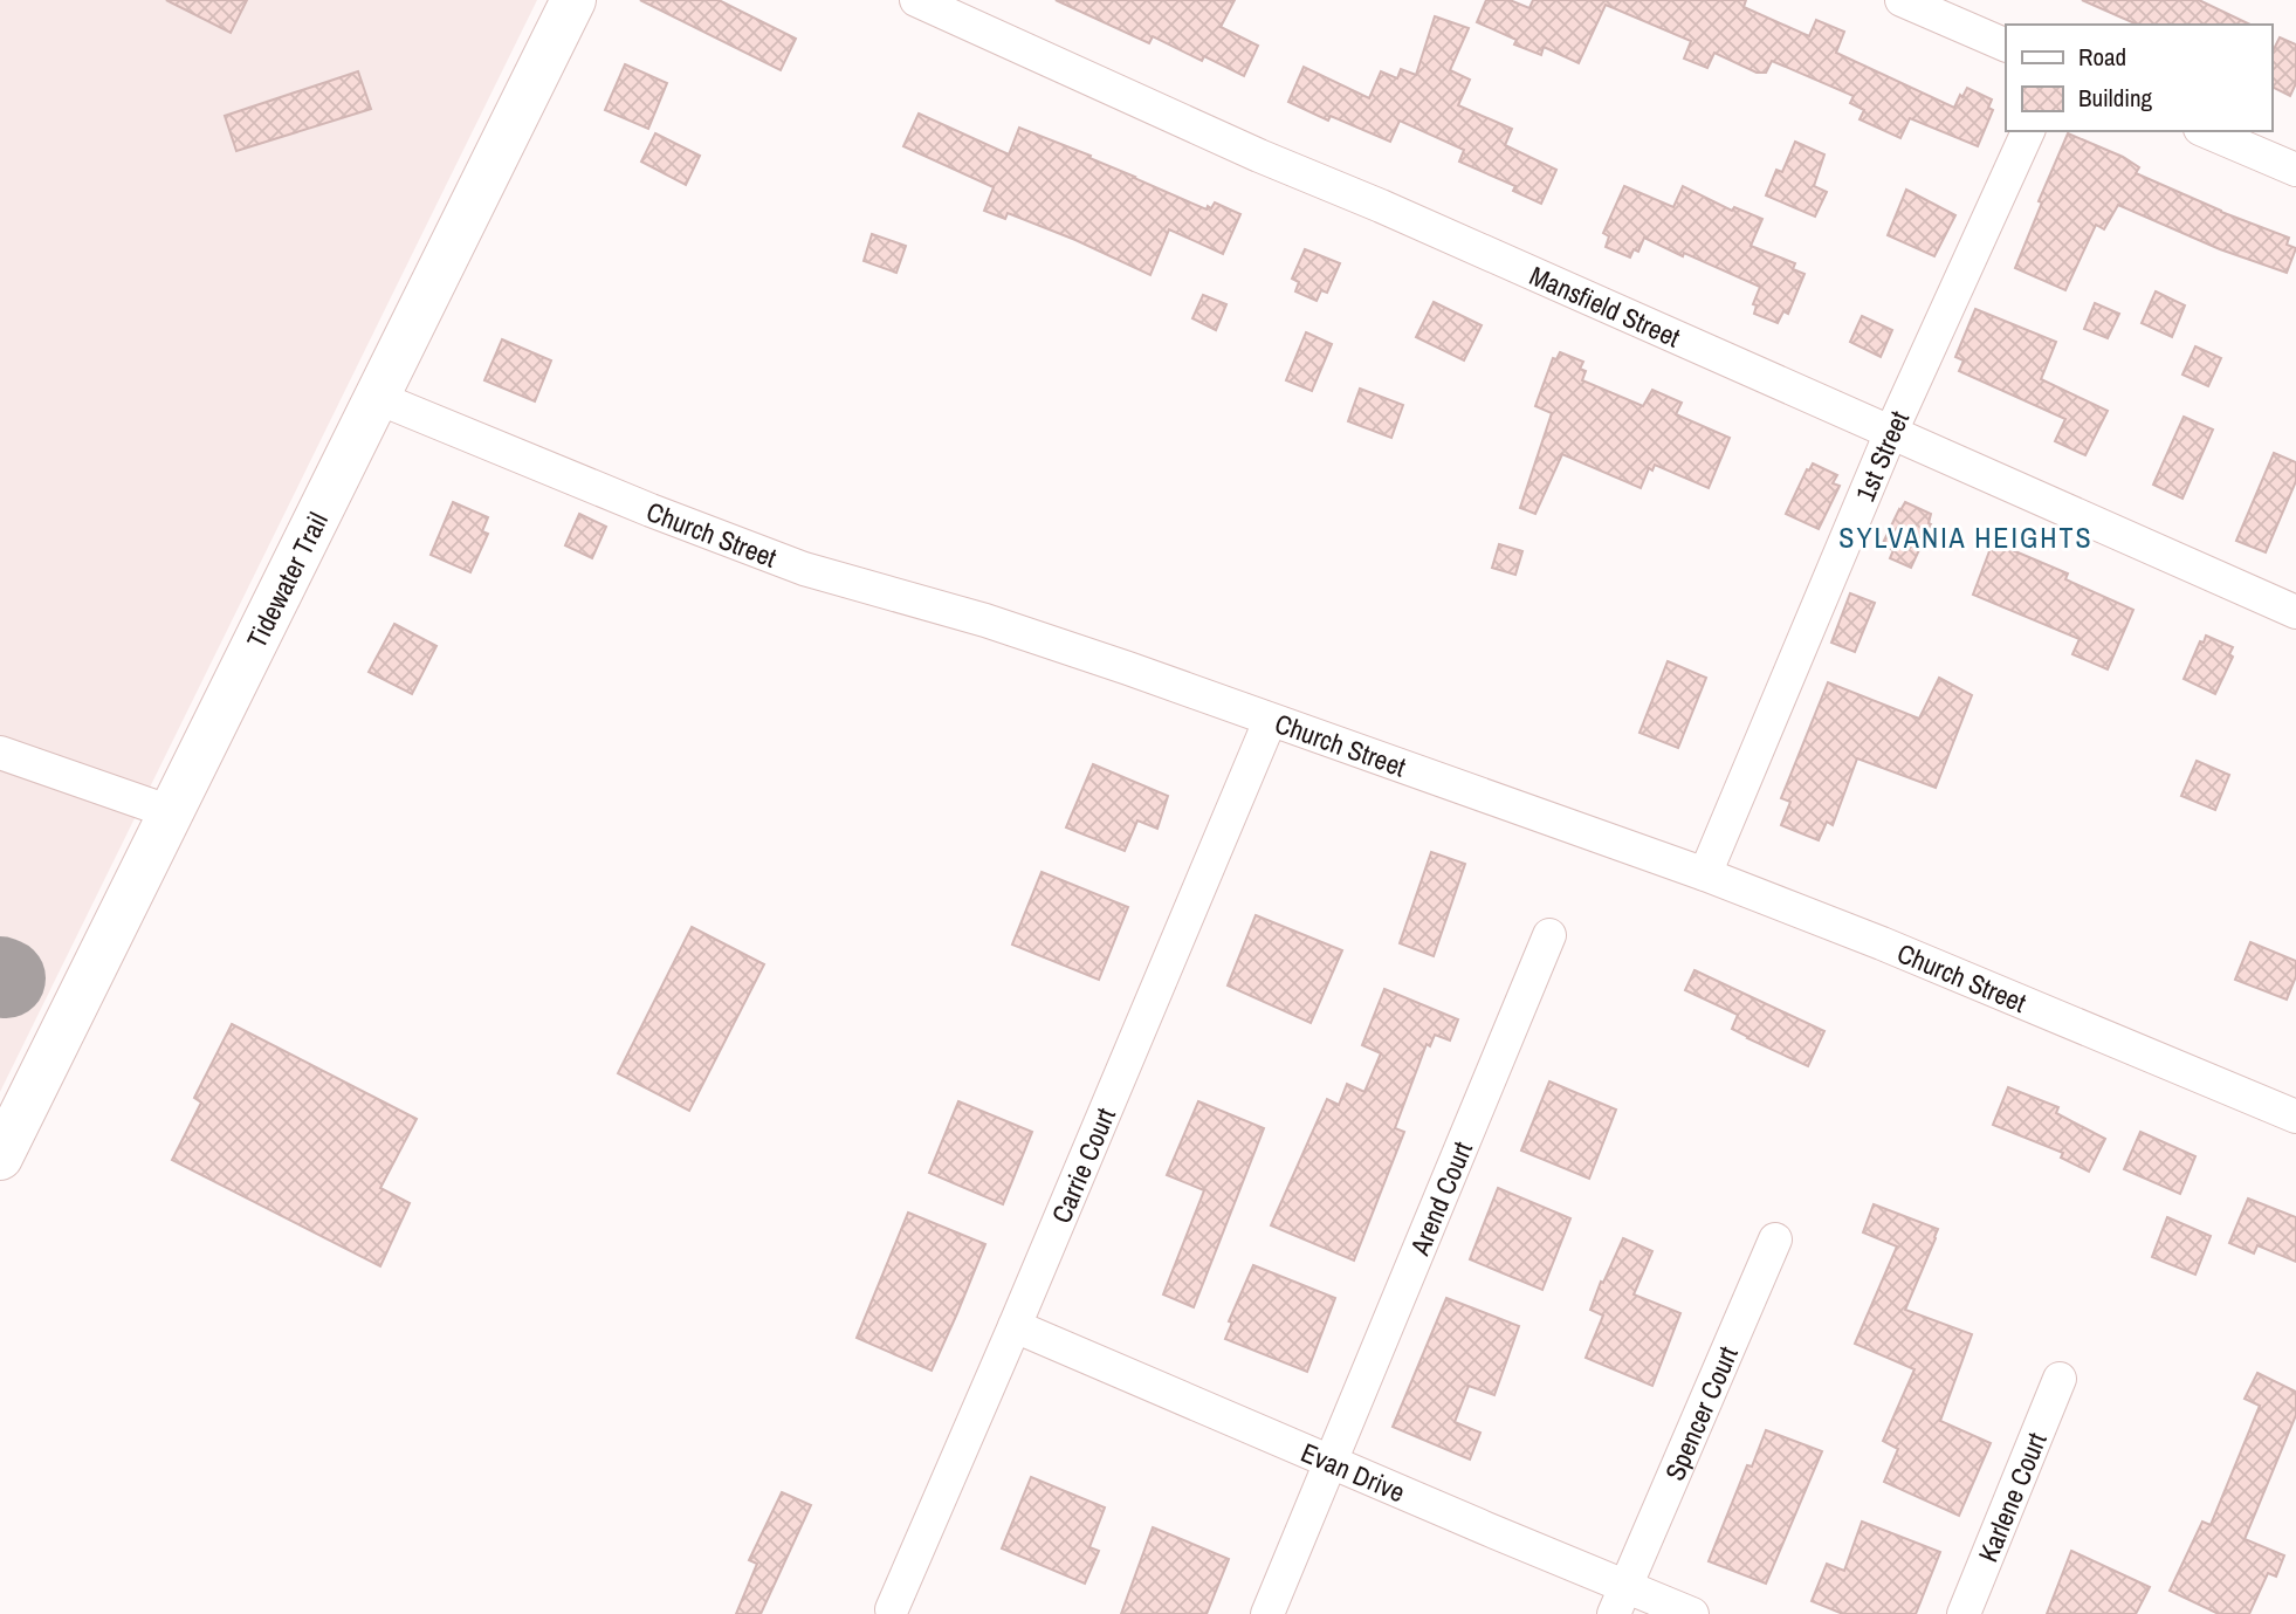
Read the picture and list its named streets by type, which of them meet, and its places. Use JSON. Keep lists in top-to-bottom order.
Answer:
{
  "streets": {
    "main road": ["Tidewater Trail"],
    "street": [
      "Mansfield Street",
      "1st Street",
      "Church Street",
      "Carrie Court",
      "Arend Court",
      "Spencer Court",
      "Evan Drive",
      "Karlene Court"
    ]
  },
  "crossings": [
    ["Mansfield Street", "1st Street"],
    ["1st Street", "Church Street"],
    ["Church Street", "Tidewater Trail"],
    ["Church Street", "Carrie Court"],
    ["Carrie Court", "Evan Drive"],
    ["Arend Court", "Evan Drive"],
    ["Spencer Court", "Evan Drive"]
  ],
  "districts": ["SYLVANIA HEIGHTS"],
  "legend": ["Road", "Building"]
}
